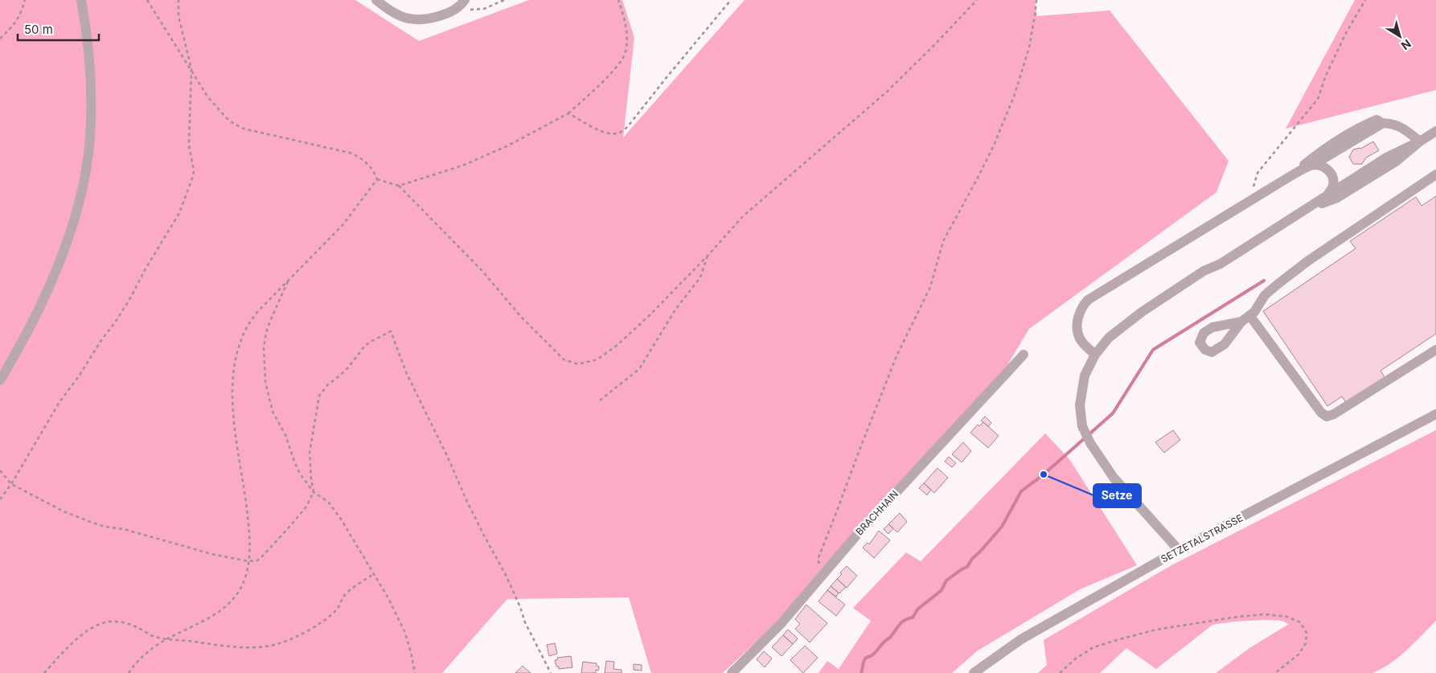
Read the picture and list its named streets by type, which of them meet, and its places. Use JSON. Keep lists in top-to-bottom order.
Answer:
{
  "streets": {
    "street": ["BRACHHAIN", "SETZETALSTRASSE"]
  },
  "places": ["Setze"],
  "scale_bar": "50 m",
  "north": "bottom right"
}
